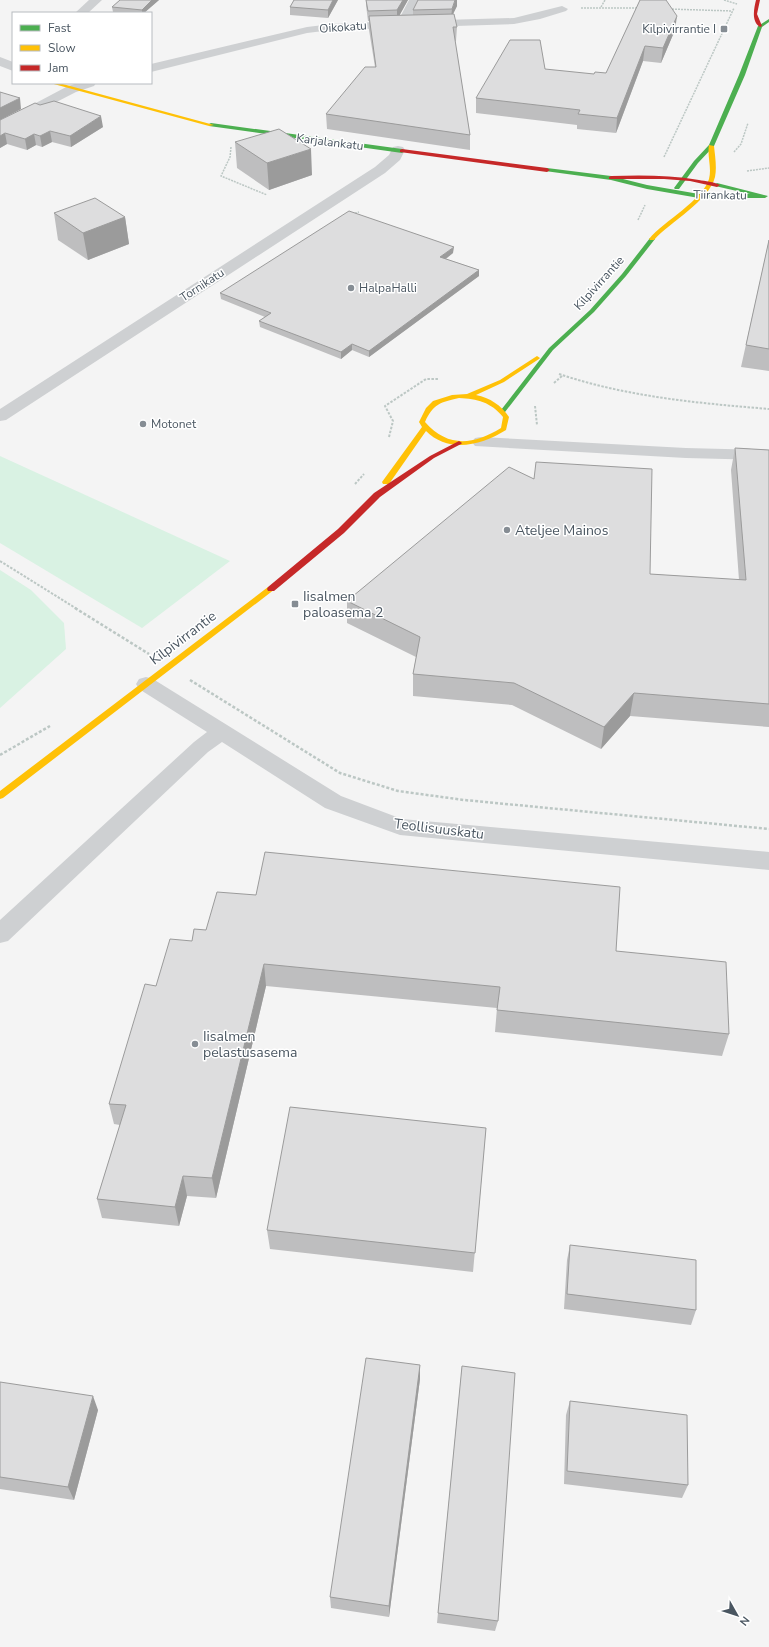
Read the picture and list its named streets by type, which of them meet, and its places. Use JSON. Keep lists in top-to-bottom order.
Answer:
{
  "streets": {
    "street": [
      "Oikokatu",
      "Karjalankatu",
      "Tiirankatu",
      "Kilpivirrantie",
      "Tornikatu",
      "Teollisuuskatu"
    ]
  },
  "crossings": [
    ["Karjalankatu", "Tiirankatu"],
    ["Karjalankatu", "Kilpivirrantie"],
    ["Karjalankatu", "Tornikatu"],
    ["Tiirankatu", "Kilpivirrantie"],
    ["Kilpivirrantie", "Teollisuuskatu"]
  ],
  "places": {
    "transit": ["Kilpivirrantie I", "Iisalmen paloasema 2"],
    "other": [
      "HalpaHalli",
      "Motonet",
      "Ateljee Mainos",
      "Iisalmen pelastusasema"
    ]
  },
  "legend": ["Fast", "Slow", "Jam"],
  "north": "bottom right"
}
